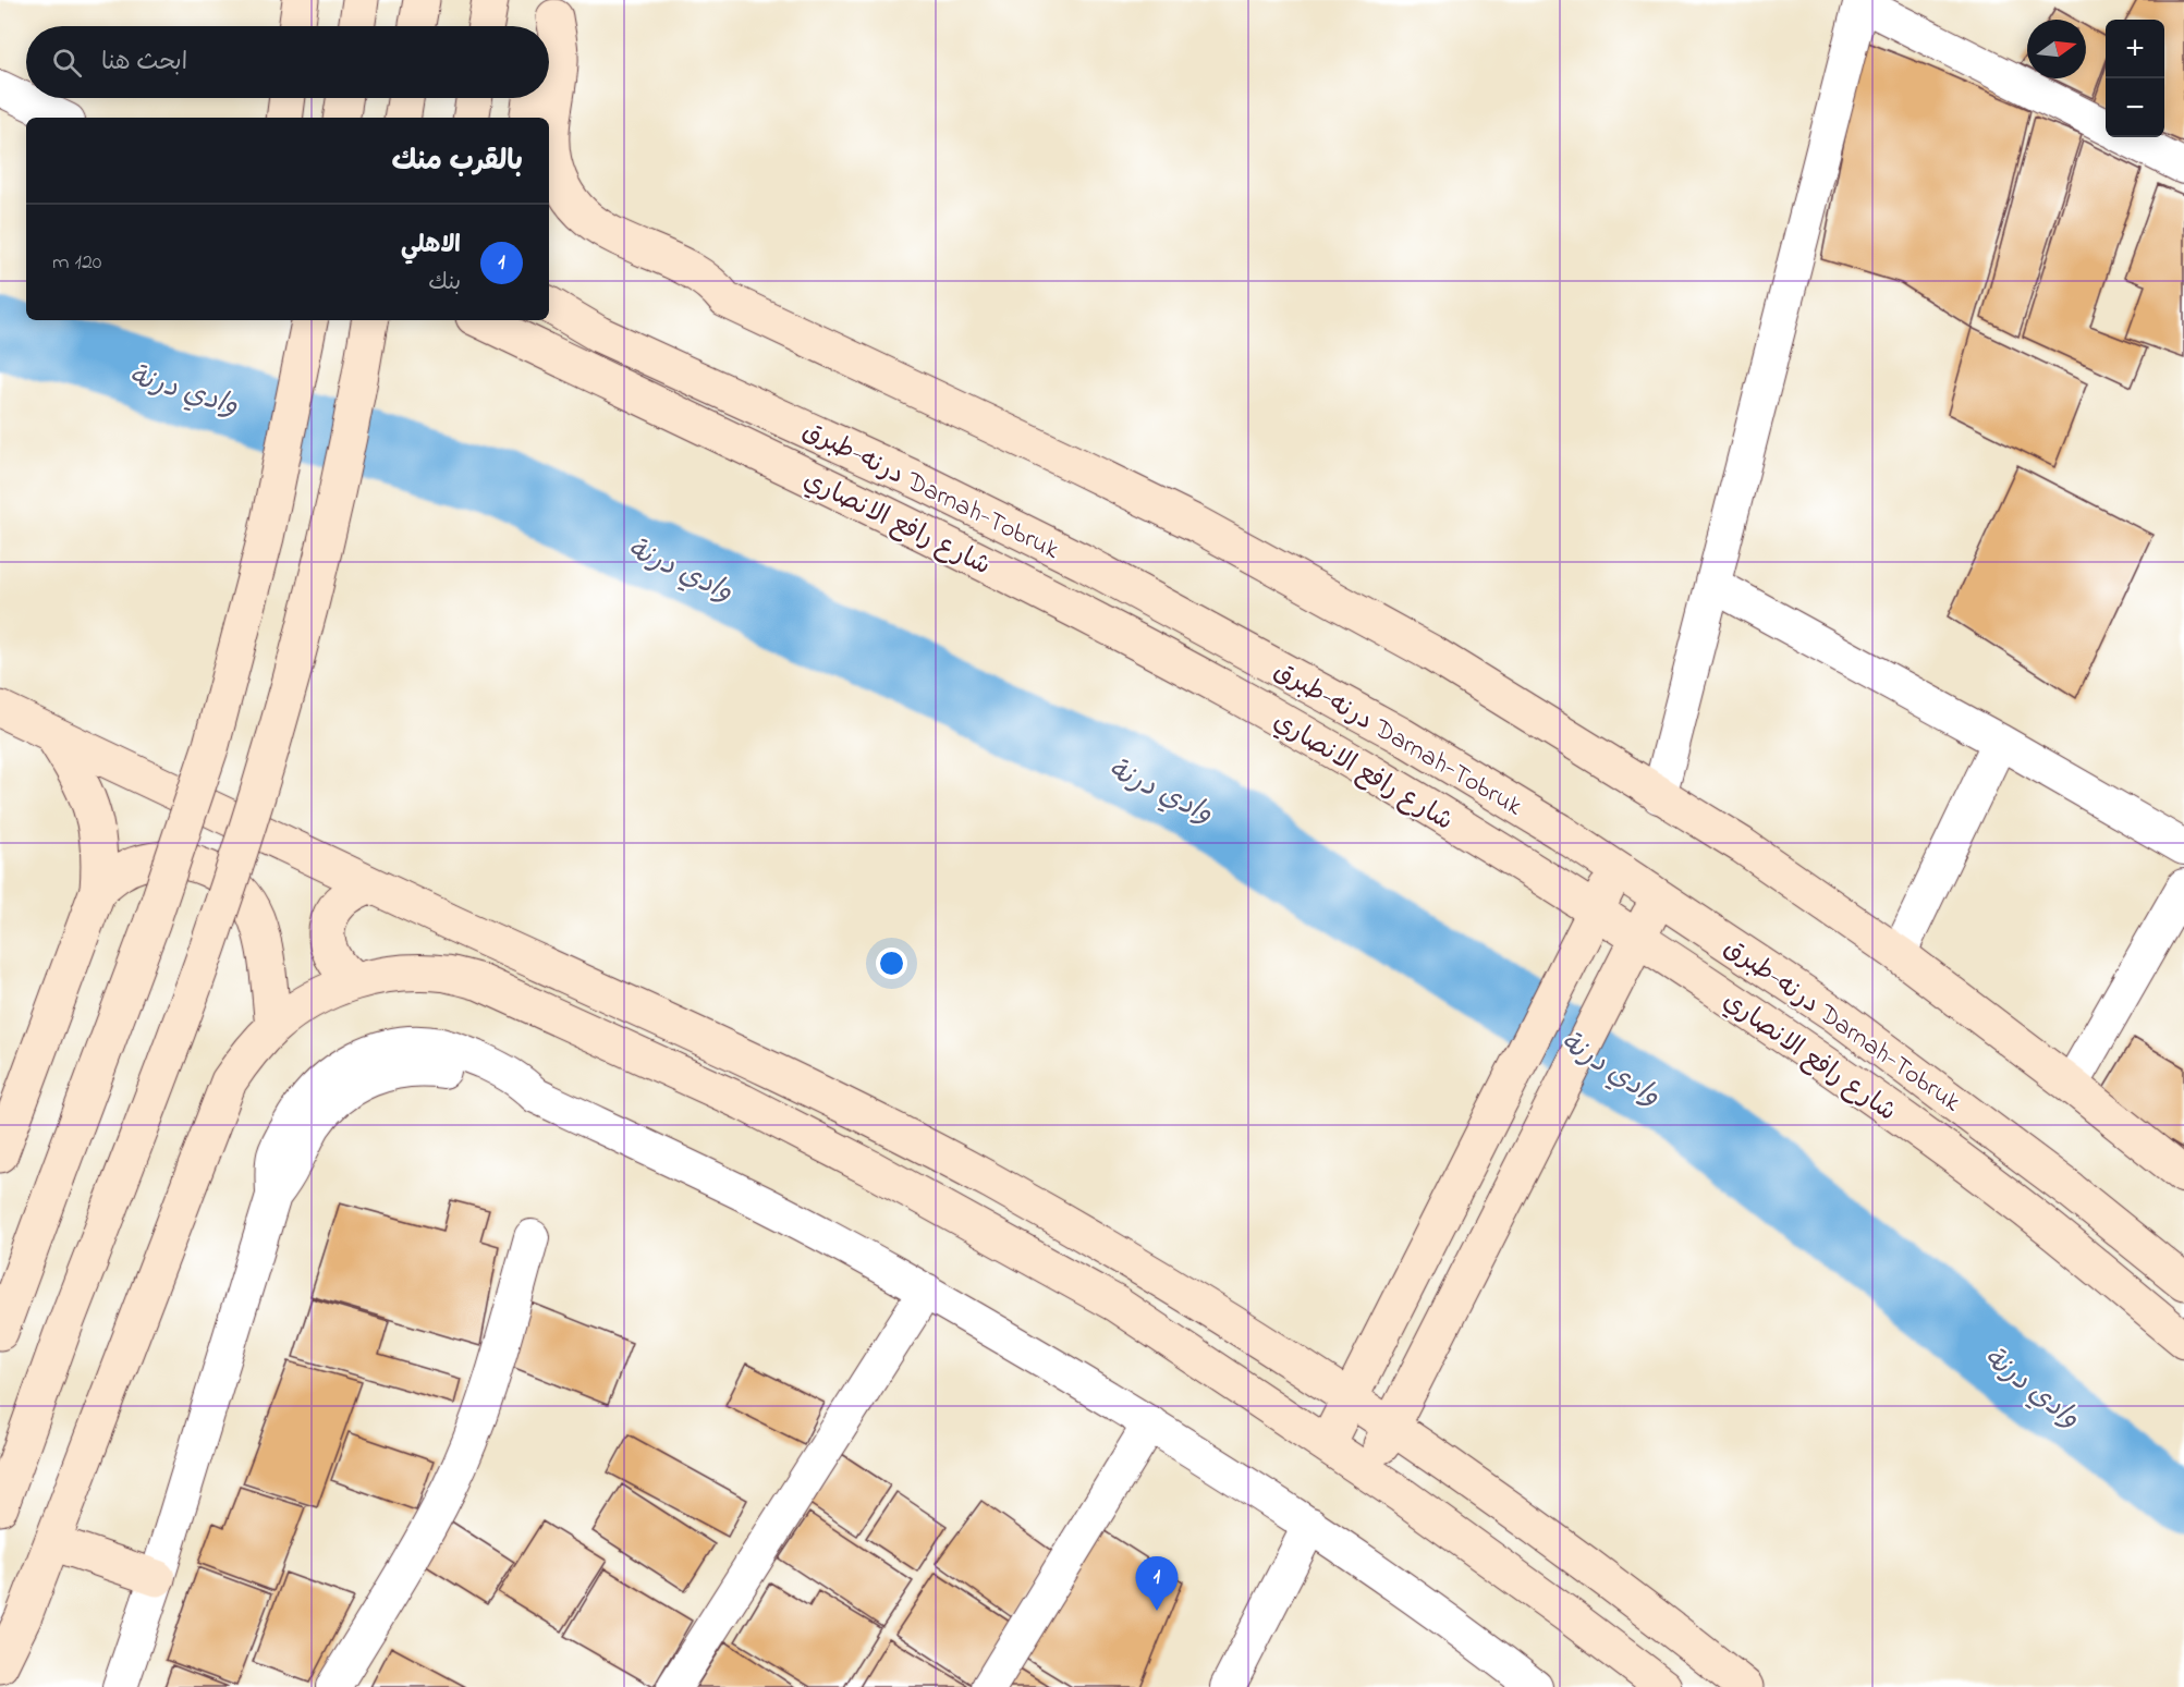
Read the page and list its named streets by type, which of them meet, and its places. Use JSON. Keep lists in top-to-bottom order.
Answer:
{
  "streets": {
    "street": ["درنه-طبرق Darnah-Tobruk", "شارع رافع الانصاري"]
  },
  "water": ["وادي درنة"],
  "north": "right",
  "page": {
    "map_buttons": ["+", "−"],
    "search": "ابحث هنا",
    "heading": "بالقرب منك",
    "list": [
      {
        "mark": "1",
        "name": "الاهلي",
        "note": "بنك",
        "value": "120 m"
      }
    ],
    "pins": "1"
  }
}
